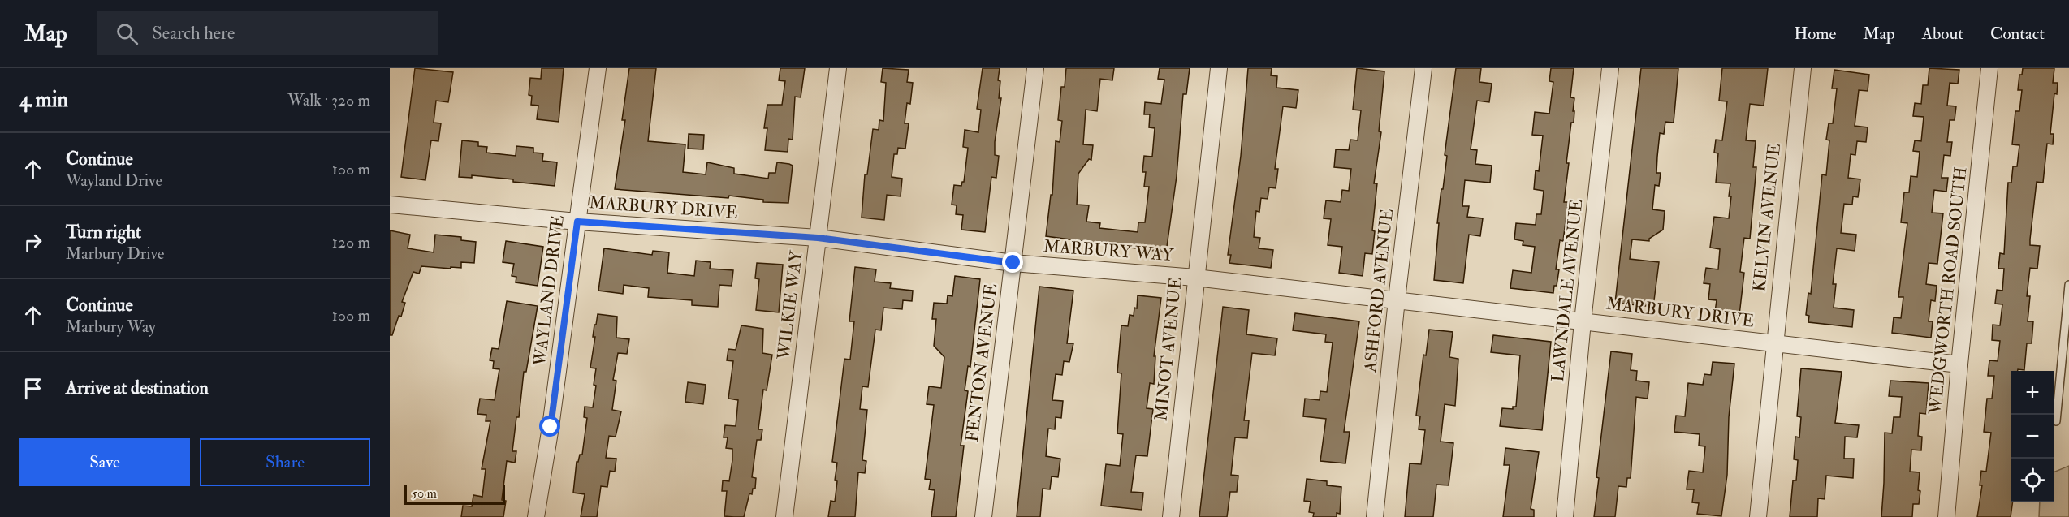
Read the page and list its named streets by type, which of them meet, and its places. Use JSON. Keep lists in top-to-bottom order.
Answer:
{
  "streets": {
    "street": [
      "MARBURY DRIVE",
      "KELVIN AVENUE",
      "MARBURY WAY",
      "WAYLAND DRIVE",
      "ASHFORD AVENUE",
      "LAWNDALE AVENUE",
      "WEDGWORTH ROAD SOUTH",
      "WILKIE WAY",
      "MINOT AVENUE",
      "FENTON AVENUE"
    ]
  },
  "crossings": [
    ["MARBURY DRIVE", "KELVIN AVENUE"],
    ["MARBURY DRIVE", "MARBURY WAY"],
    ["MARBURY DRIVE", "WAYLAND DRIVE"],
    ["MARBURY DRIVE", "ASHFORD AVENUE"],
    ["MARBURY DRIVE", "LAWNDALE AVENUE"],
    ["MARBURY DRIVE", "WEDGWORTH ROAD SOUTH"],
    ["MARBURY DRIVE", "WILKIE WAY"],
    ["MARBURY WAY", "ASHFORD AVENUE"],
    ["MARBURY WAY", "WILKIE WAY"],
    ["MARBURY WAY", "MINOT AVENUE"],
    ["MARBURY WAY", "FENTON AVENUE"]
  ],
  "scale_bar": "50 m",
  "page": {
    "header": "Map",
    "search": "Search here",
    "nav": [
      "Home",
      "Map",
      "About",
      "Contact"
    ],
    "heading": ["4 min", "Walk · 320 m"],
    "list": [
      ["Continue", "Wayland Drive", "100 m"],
      ["Turn right", "Marbury Drive", "120 m"],
      ["Continue", "Marbury Way", "100 m"],
      "Arrive at destination"
    ],
    "map_buttons": ["+", "−"],
    "buttons": ["Save", "Share"],
    "scale": "50 m"
  }
}
